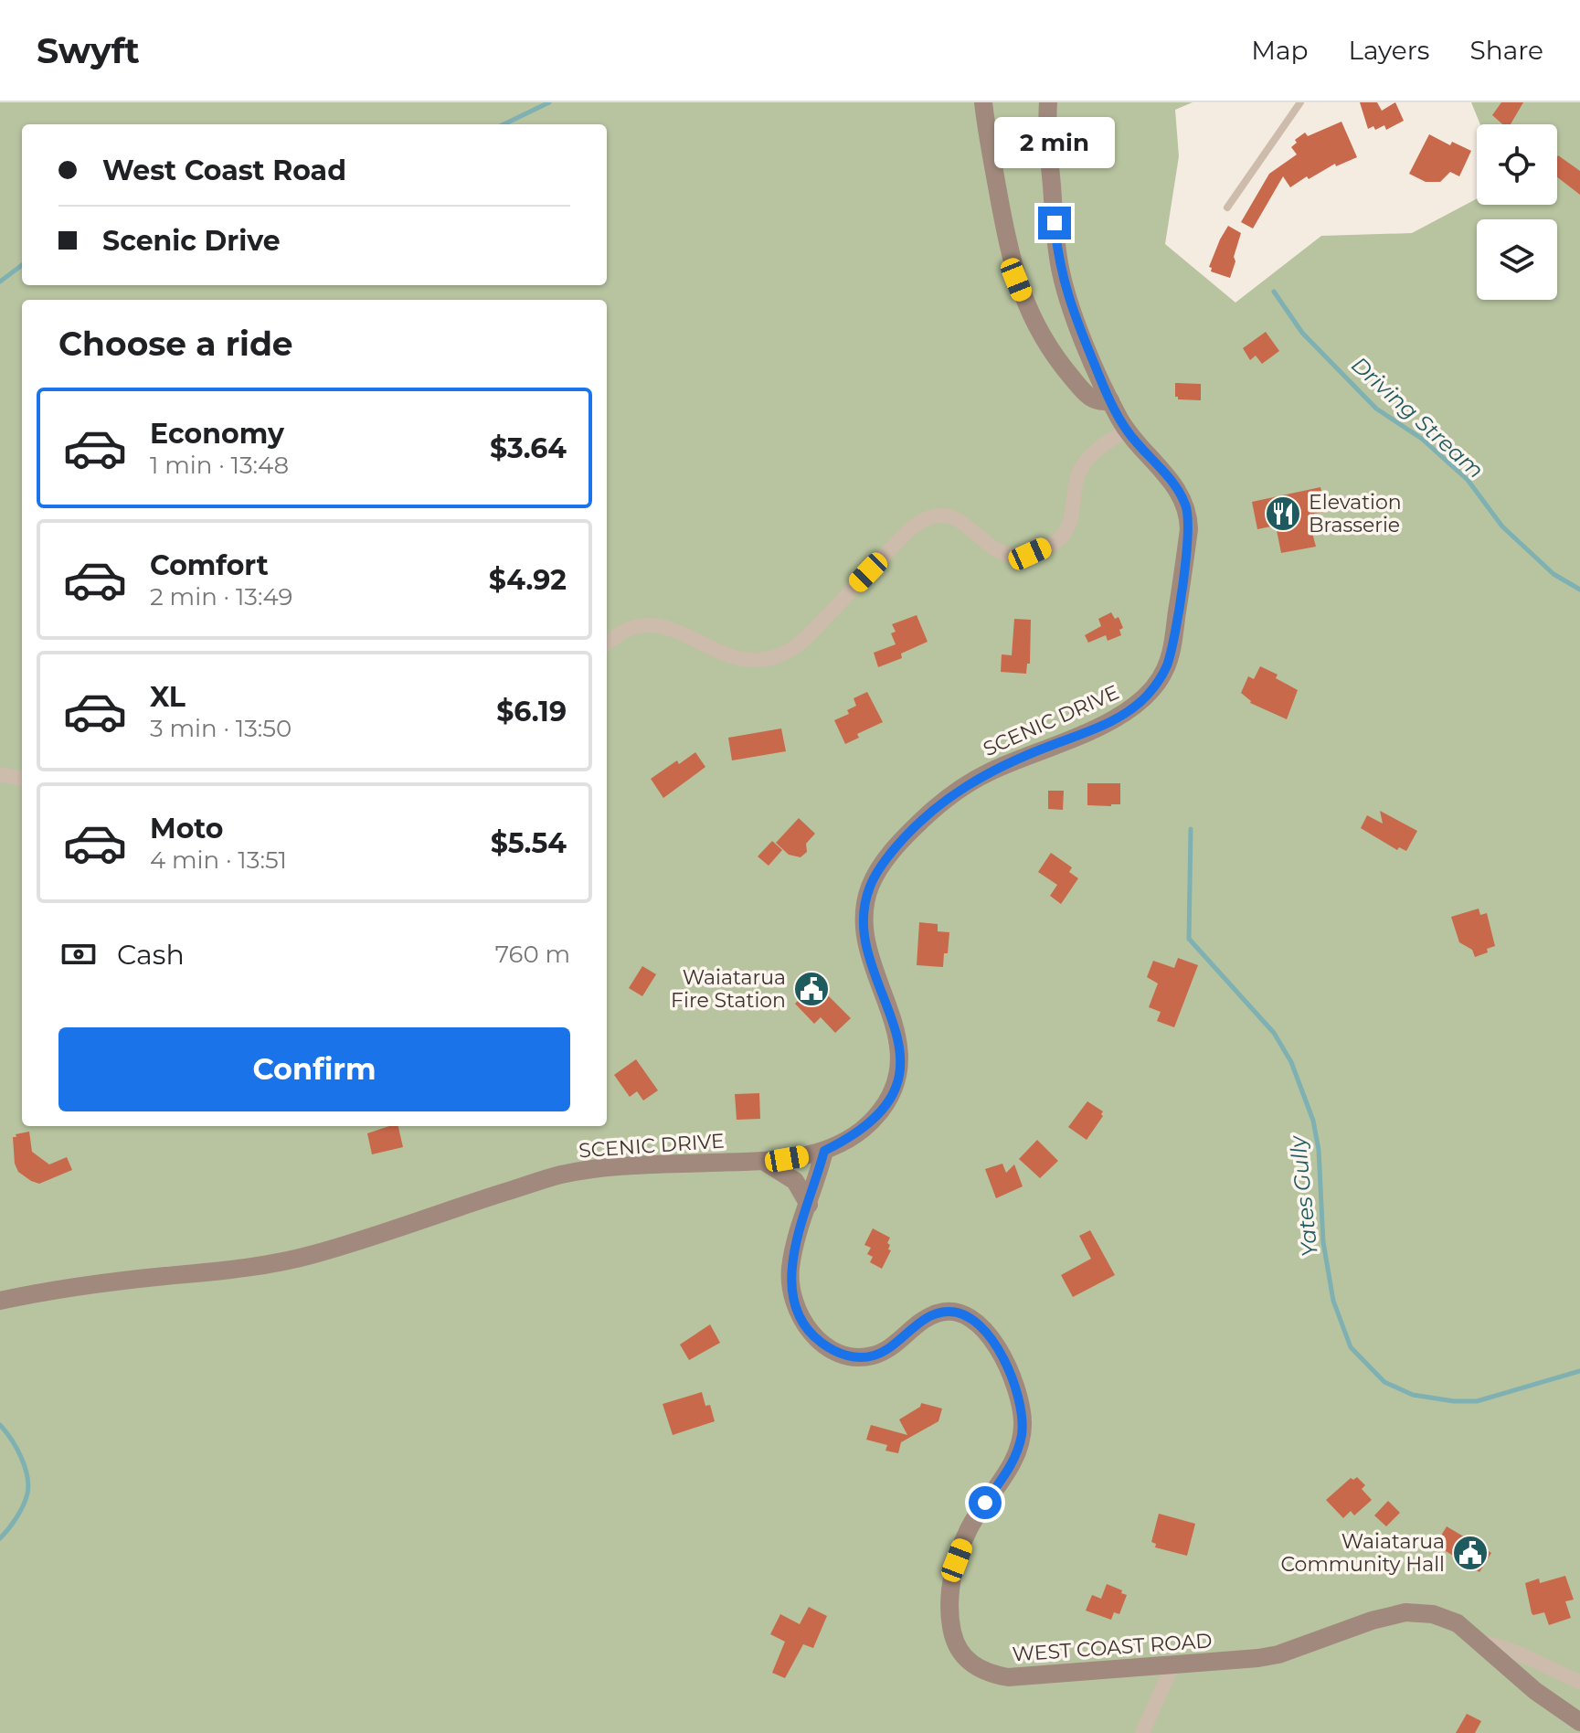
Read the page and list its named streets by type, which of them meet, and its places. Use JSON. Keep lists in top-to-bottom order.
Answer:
{
  "streets": {
    "main road": ["SCENIC DRIVE", "WEST COAST ROAD"]
  },
  "crossings": [
    ["SCENIC DRIVE", "WEST COAST ROAD"]
  ],
  "water": ["Driving Stream", "Yates Gully"],
  "places": {
    "restaurant": ["Elevation Brasserie"],
    "public building": ["Waiatarua Fire Station", "Waiatarua Community Hall"]
  },
  "page": {
    "header": "Swyft",
    "nav": ["Map", "Layers", "Share"],
    "bubble": "2 min",
    "banner": ["West Coast Road", "Scenic Drive"],
    "heading": "Choose a ride",
    "list": [
      {
        "name": "Economy",
        "note": "1 min · 13:48",
        "value": "$3.64"
      },
      {
        "name": "Comfort",
        "note": "2 min · 13:49",
        "value": "$4.92"
      },
      {
        "name": "XL",
        "note": "3 min · 13:50",
        "value": "$6.19"
      },
      {
        "name": "Moto",
        "note": "4 min · 13:51",
        "value": "$5.54"
      }
    ],
    "pay": ["Cash", "760 m"],
    "buttons": "Confirm"
  }
}
